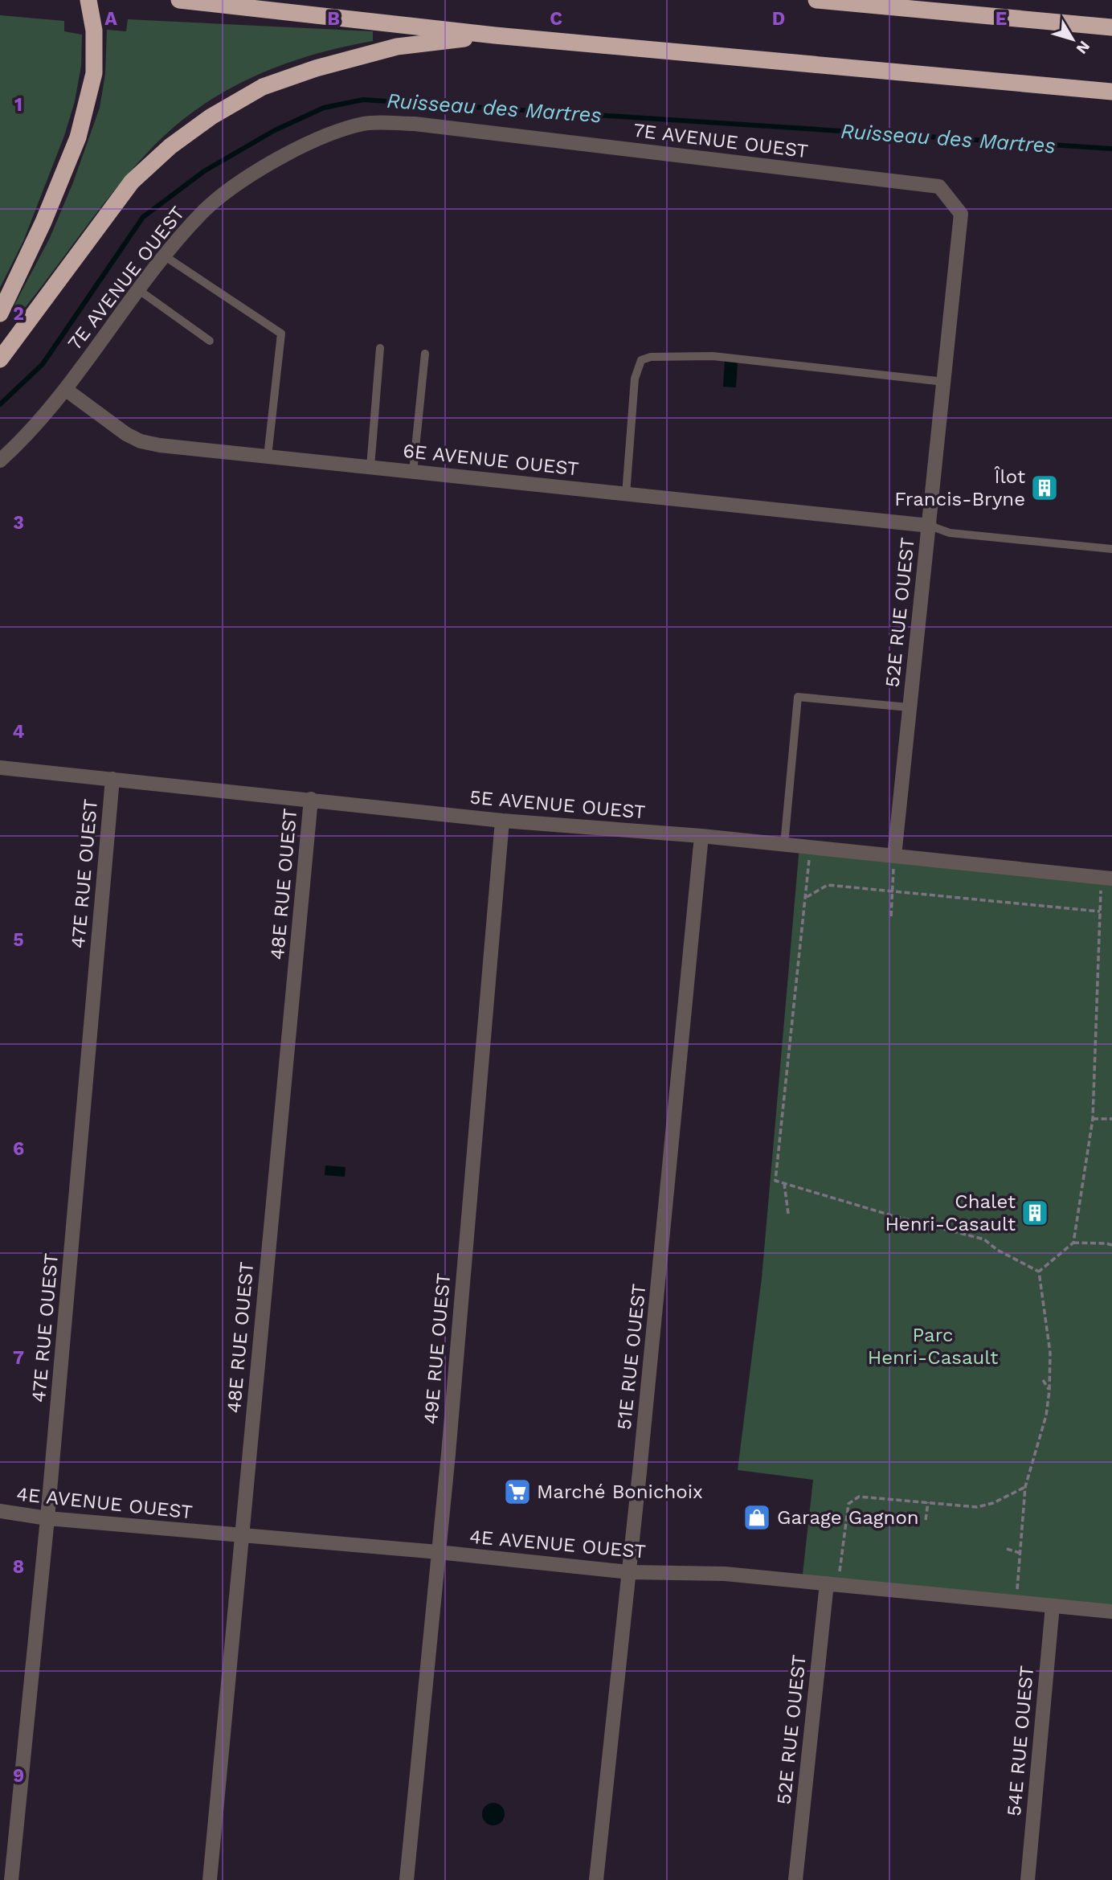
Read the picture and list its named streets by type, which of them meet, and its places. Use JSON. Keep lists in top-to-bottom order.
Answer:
{
  "streets": {
    "street": [
      "7E AVENUE OUEST",
      "6E AVENUE OUEST",
      "52E RUE OUEST",
      "5E AVENUE OUEST",
      "47E RUE OUEST",
      "48E RUE OUEST",
      "49E RUE OUEST",
      "51E RUE OUEST",
      "4E AVENUE OUEST",
      "54E RUE OUEST"
    ]
  },
  "crossings": [
    ["7E AVENUE OUEST", "6E AVENUE OUEST"],
    ["7E AVENUE OUEST", "52E RUE OUEST"],
    ["6E AVENUE OUEST", "52E RUE OUEST"],
    ["52E RUE OUEST", "5E AVENUE OUEST"],
    ["52E RUE OUEST", "4E AVENUE OUEST"],
    ["5E AVENUE OUEST", "47E RUE OUEST"],
    ["5E AVENUE OUEST", "48E RUE OUEST"],
    ["5E AVENUE OUEST", "49E RUE OUEST"],
    ["5E AVENUE OUEST", "51E RUE OUEST"],
    ["47E RUE OUEST", "4E AVENUE OUEST"],
    ["48E RUE OUEST", "4E AVENUE OUEST"],
    ["49E RUE OUEST", "4E AVENUE OUEST"],
    ["51E RUE OUEST", "4E AVENUE OUEST"],
    ["4E AVENUE OUEST", "54E RUE OUEST"]
  ],
  "water": ["Ruisseau des Martres"],
  "parks": ["Parc Henri-Casault"],
  "places": {
    "building": ["Îlot Francis-Bryne", "Chalet Henri-Casault"],
    "supermarket": ["Marché Bonichoix"],
    "shop": ["Garage Gagnon"]
  },
  "north": "bottom right",
  "grid": {
    "columns": [
      "A",
      "B",
      "C",
      "D",
      "E"
    ],
    "rows": [
      "1",
      "2",
      "3",
      "4",
      "5",
      "6",
      "7",
      "8",
      "9"
    ]
  }
}
